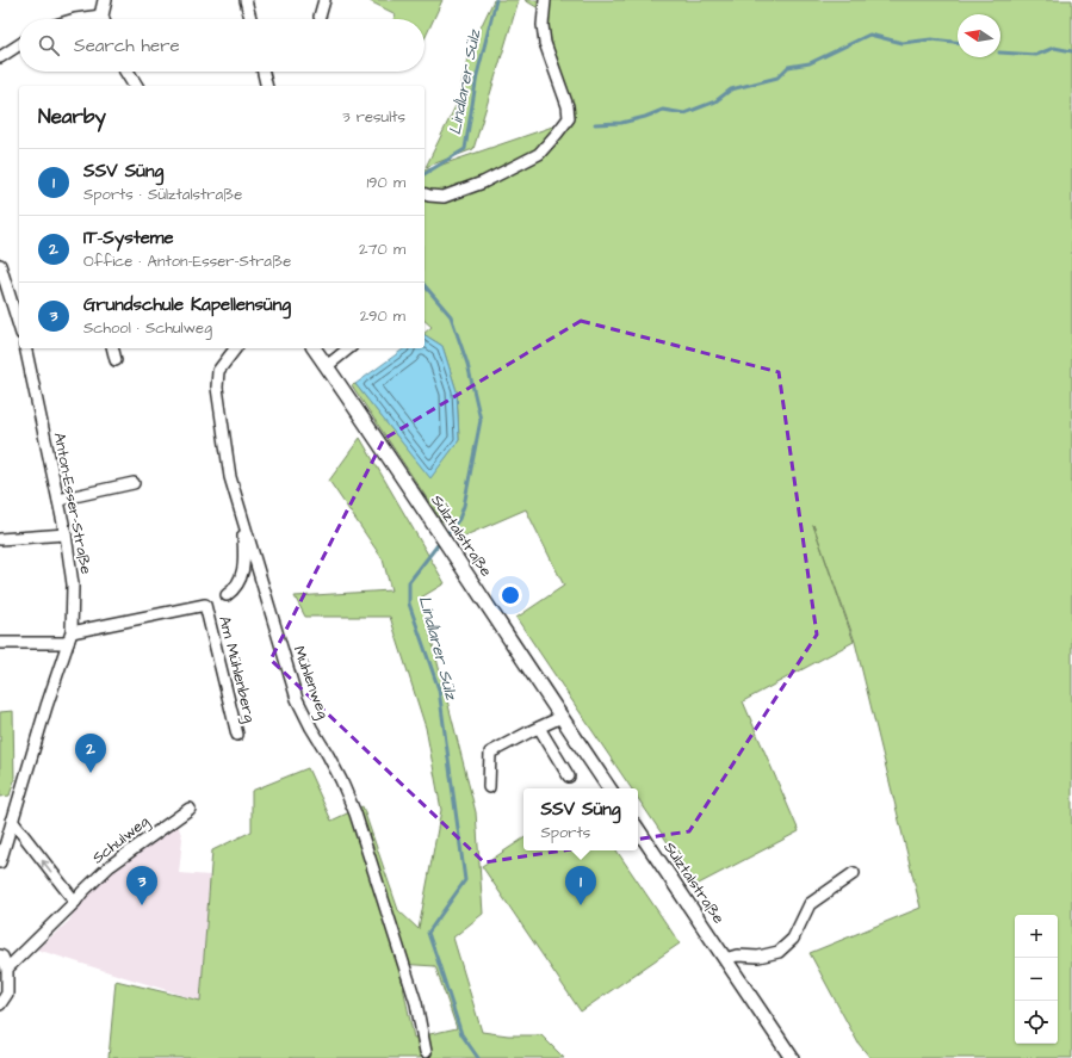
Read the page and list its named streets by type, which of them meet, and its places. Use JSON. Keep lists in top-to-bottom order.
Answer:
{
  "streets": {
    "main road": ["Sülztalstraße"],
    "street": [
      "Anton-Esser-Straße",
      "Am Mühlenberg",
      "Mühlenweg",
      "Schulweg"
    ]
  },
  "crossings": [
    ["Anton-Esser-Straße", "Am Mühlenberg"],
    ["Am Mühlenberg", "Mühlenweg"]
  ],
  "water": ["Lindlarer Sülz"],
  "north": "left",
  "page": {
    "search": "Search here",
    "heading": ["Nearby", "3 results"],
    "list": [
      {
        "mark": "1",
        "name": "SSV Süng",
        "note": "Sports · Sülztalstraße",
        "value": "190 m"
      },
      {
        "mark": "2",
        "name": "IT-Systeme",
        "note": "Office · Anton-Esser-Straße",
        "value": "270 m"
      },
      {
        "mark": "3",
        "name": "Grundschule Kapellensüng",
        "note": "School · Schulweg",
        "value": "290 m"
      }
    ],
    "pins": ["2", "1", "3"],
    "popup": ["SSV Süng", "Sports"],
    "map_buttons": ["+", "−"]
  }
}
